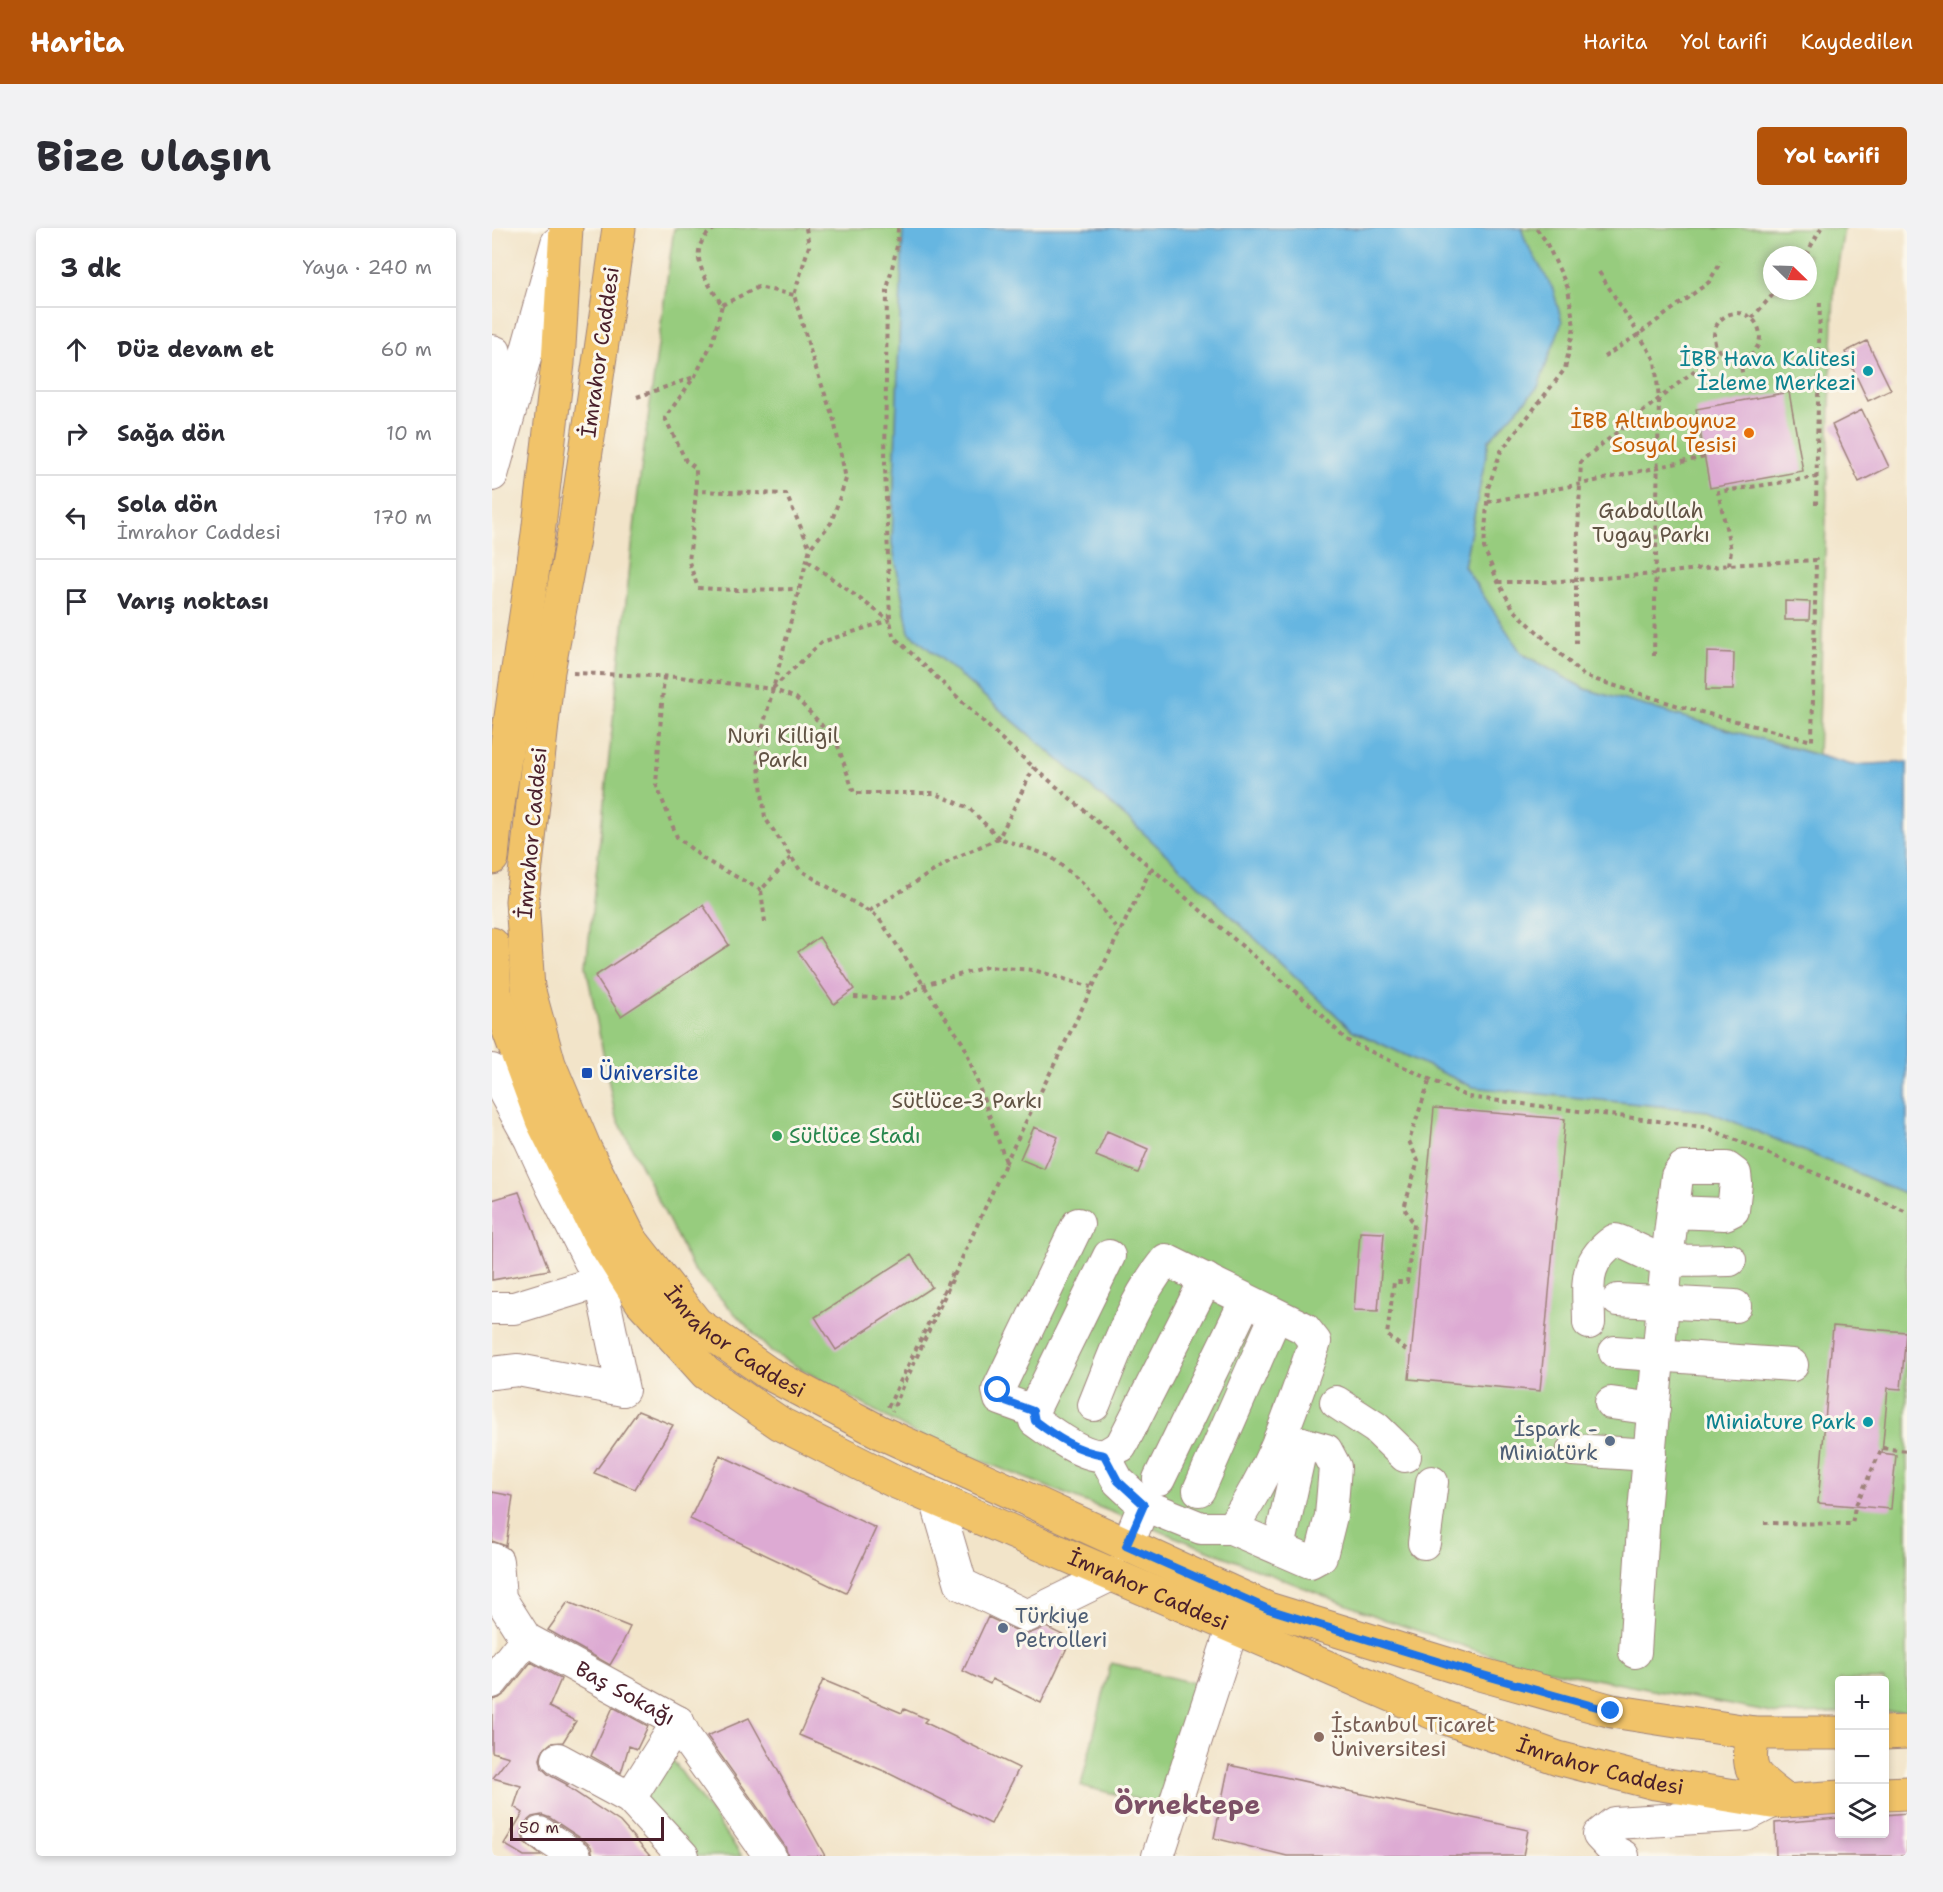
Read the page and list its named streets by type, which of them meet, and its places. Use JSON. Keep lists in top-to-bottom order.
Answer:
{
  "streets": {
    "main road": ["İmrahor Caddesi"],
    "street": ["Baş Sokağı"]
  },
  "districts": ["Örnektepe"],
  "parks": ["Gabdullah Tugay Parkı", "Nuri Killigil Parkı", "Sütlüce-3 Parkı"],
  "places": {
    "other": [
      "İBB Hava Kalitesi İzleme Merkezi",
      "İBB Altınboynuz Sosyal Tesisi",
      "Sütlüce Stadı",
      "Miniature Park",
      "İspark - Miniatürk",
      "Türkiye Petrolleri",
      "İstanbul Ticaret Üniversitesi"
    ],
    "transit": ["Üniversite"]
  },
  "scale_bar": "50 m",
  "north": "bottom right",
  "page": {
    "header": "Harita",
    "nav": ["Harita", "Yol tarifi", "Kaydedilen"],
    "buttons": "Yol tarifi",
    "title": "Bize ulaşın",
    "heading": ["3 dk", "Yaya · 240 m"],
    "list": [
      ["Düz devam et", "60 m"],
      ["Sağa dön", "10 m"],
      ["Sola dön", "İmrahor Caddesi", "170 m"],
      "Varış noktası"
    ],
    "map_buttons": ["+", "−"],
    "scale": "50 m"
  }
}
